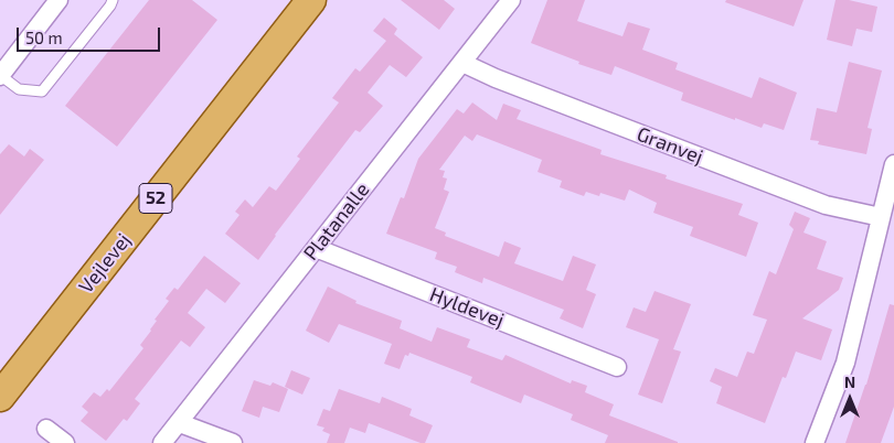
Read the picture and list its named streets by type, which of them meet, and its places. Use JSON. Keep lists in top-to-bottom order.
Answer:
{
  "streets": {
    "main road": ["52", "Vejlevej"],
    "street": ["Granvej", "Platanalle", "Hyldevej"]
  },
  "crossings": [
    ["Granvej", "Platanalle"],
    ["Platanalle", "Hyldevej"]
  ],
  "scale_bar": "50 m",
  "north": "top"
}
